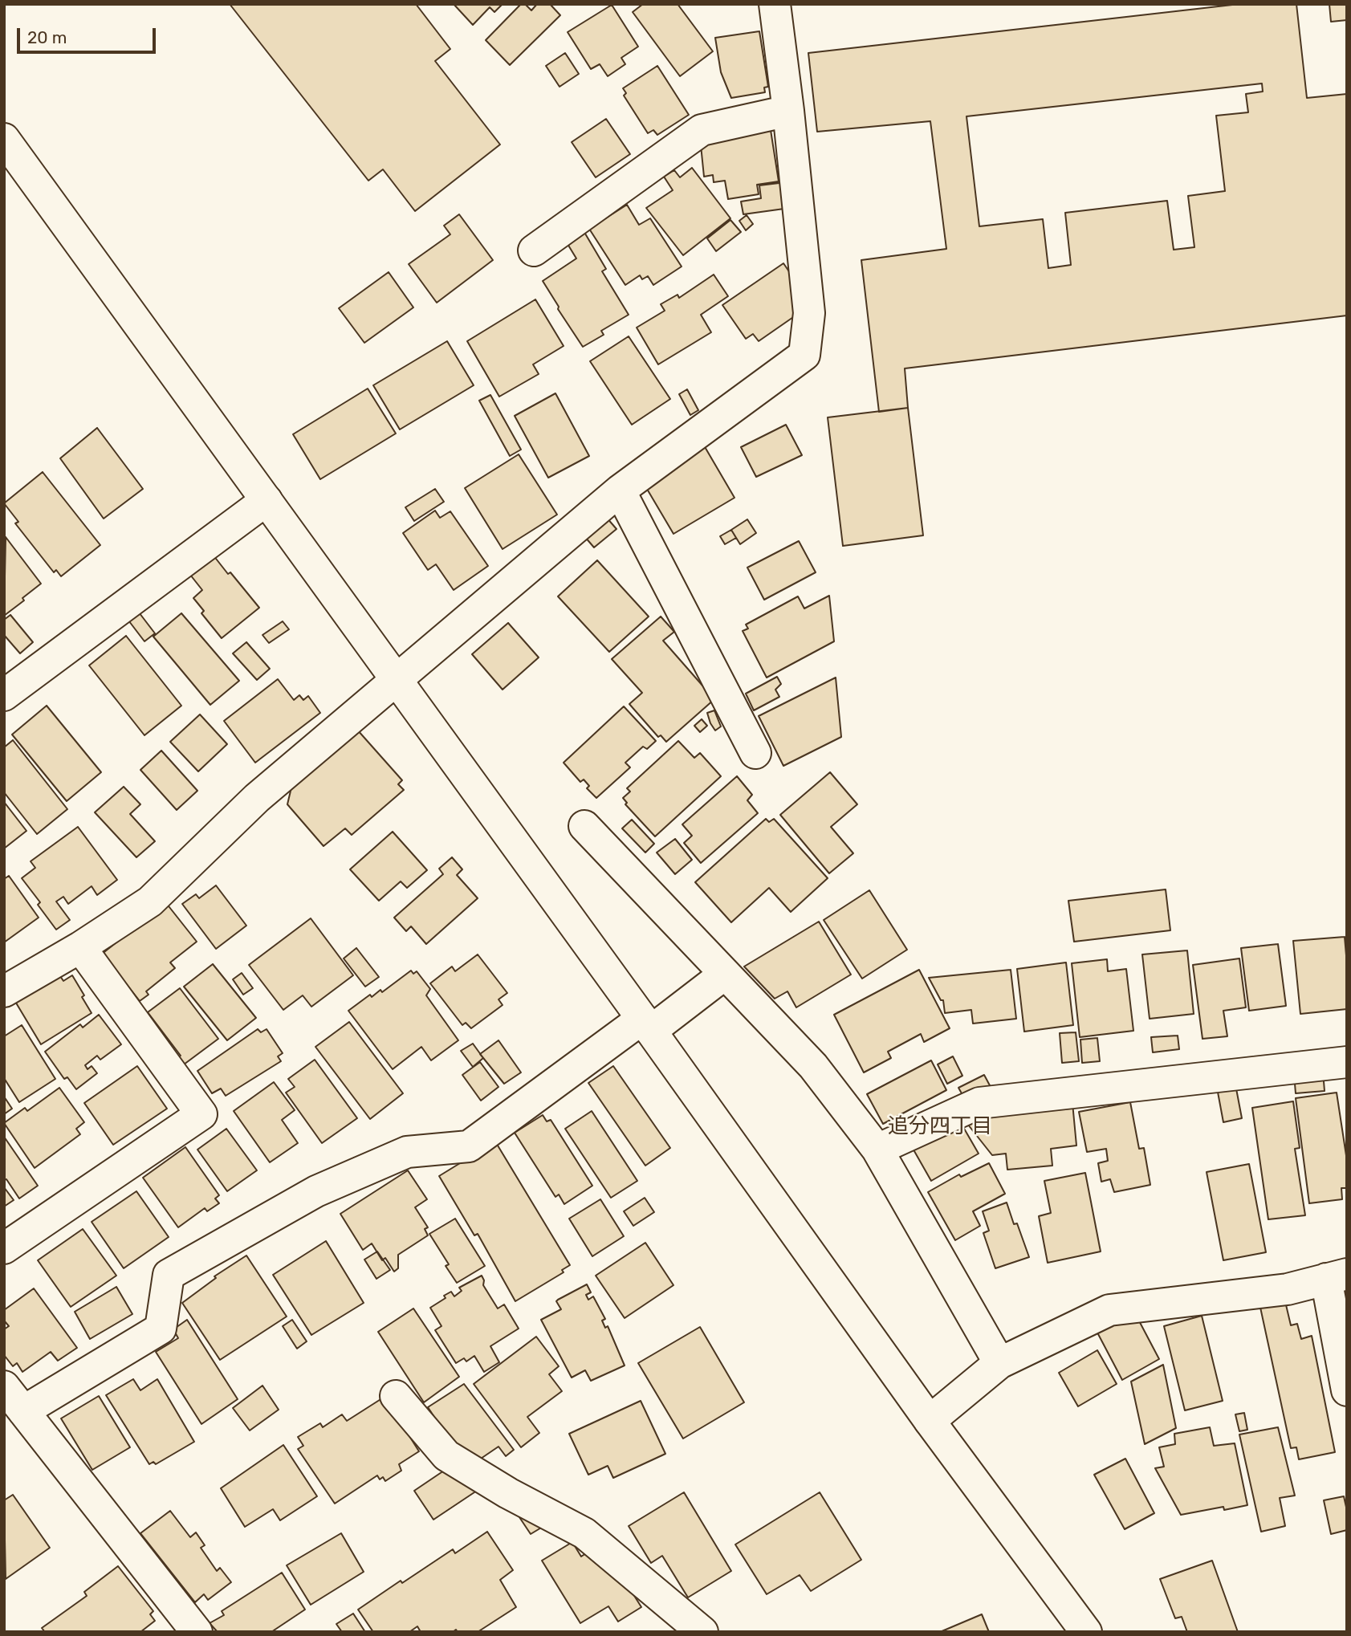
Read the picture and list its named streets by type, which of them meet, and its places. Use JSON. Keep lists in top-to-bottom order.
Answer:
{
  "districts": ["追分四丁目"],
  "scale_bar": "20 m"
}
